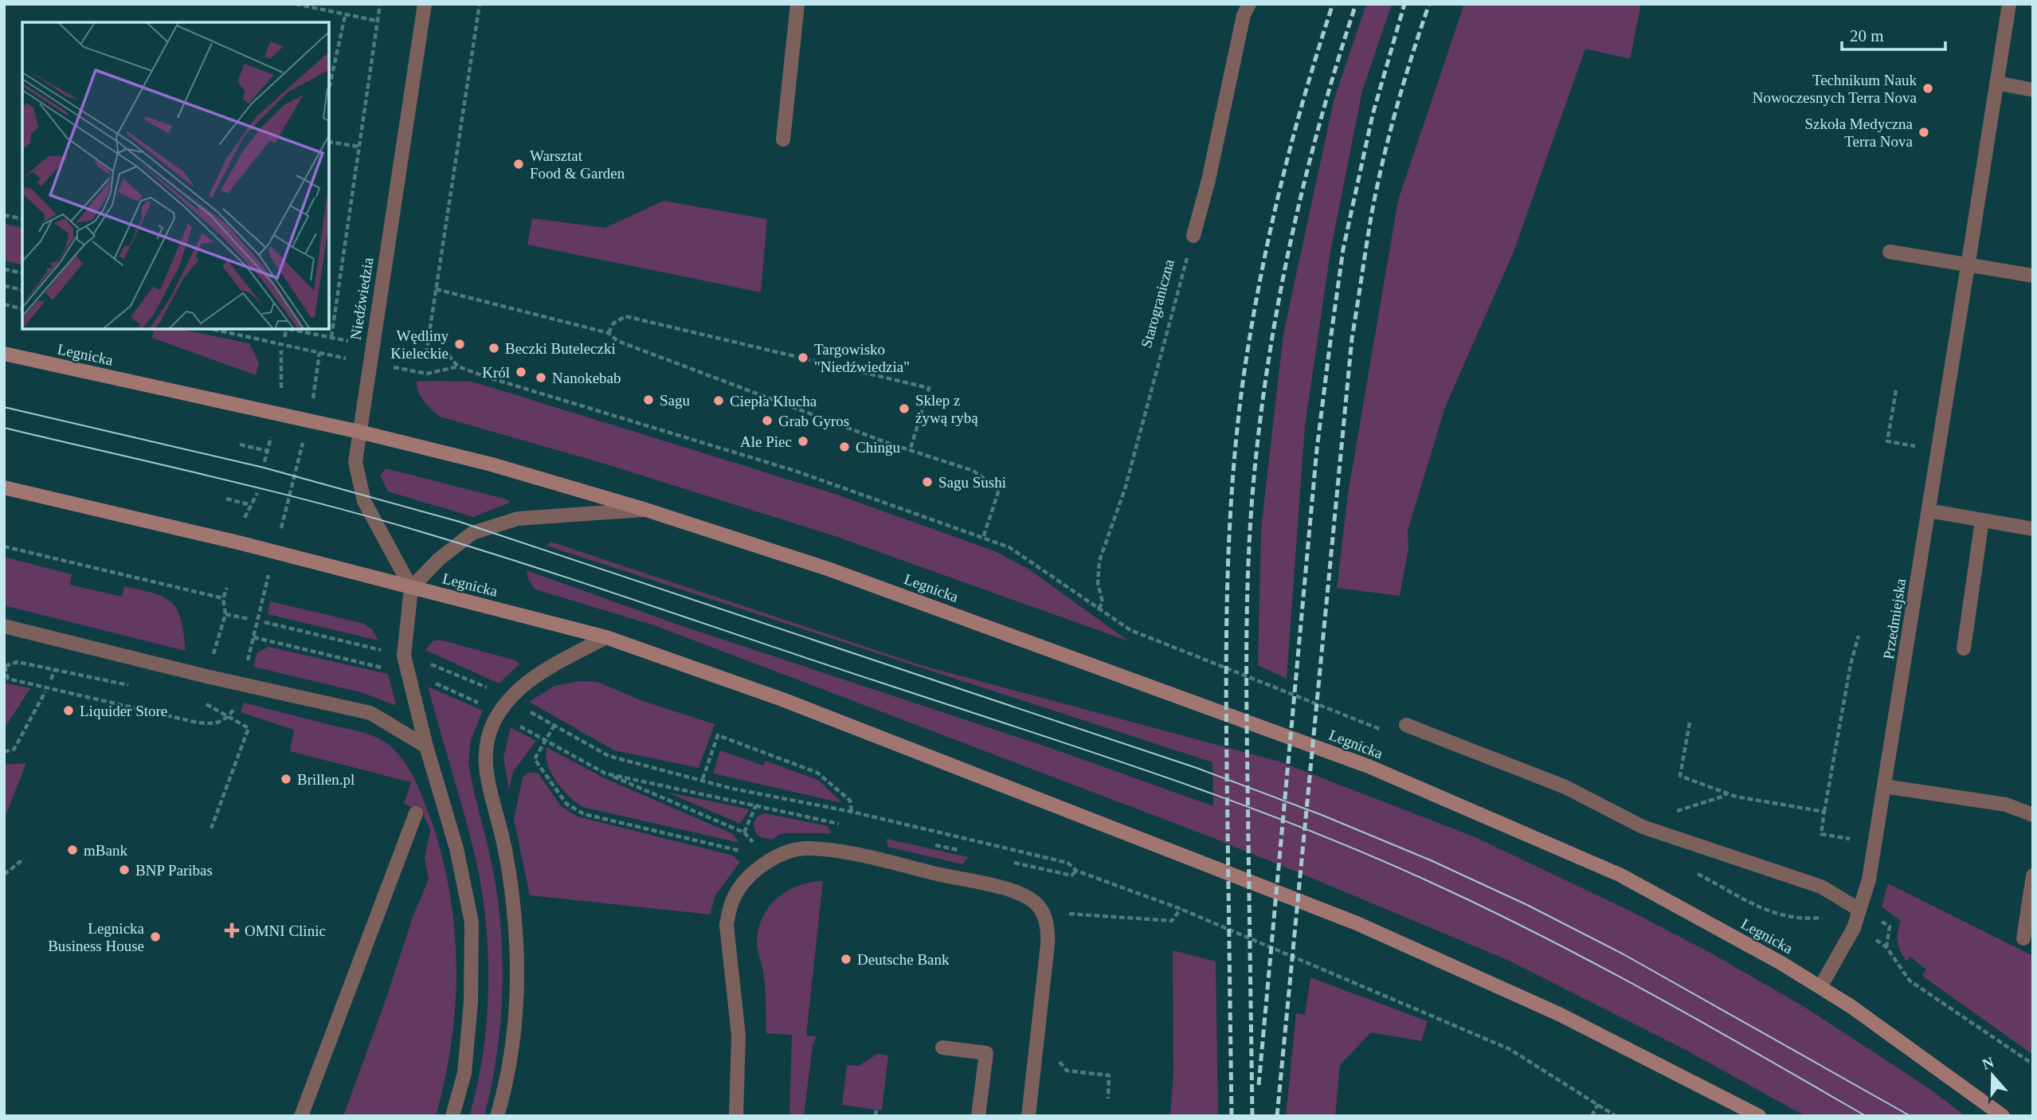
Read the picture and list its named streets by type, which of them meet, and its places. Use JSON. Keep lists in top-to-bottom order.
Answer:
{
  "streets": {
    "main road": ["Legnicka"],
    "street": ["Niedźwiedzia", "Przedmiejska"],
    "path": ["Starograniczna"]
  },
  "crossings": [
    ["Niedźwiedzia", "Legnicka"],
    ["Legnicka", "Przedmiejska"]
  ],
  "places": {
    "other": [
      "Technikum Nauk Nowoczesnych Terra Nova",
      "Szkoła Medyczna Terra Nova",
      "Warsztat Food & Garden",
      "Wędliny Kieleckie",
      "Beczki Buteleczki",
      "Targowisko \"Niedźwiedzia\"",
      "Król",
      "Nanokebab",
      "Sagu",
      "Ciepła Klucha",
      "Sklep z żywą rybą",
      "Grab Gyros",
      "Ale Piec",
      "Chingu",
      "Sagu Sushi",
      "Liquider Store",
      "Brillen.pl",
      "mBank",
      "BNP Paribas",
      "Legnicka Business House",
      "Deutsche Bank"
    ],
    "health": ["OMNI Clinic"]
  },
  "scale_bar": "20 m",
  "north": "top"
}
